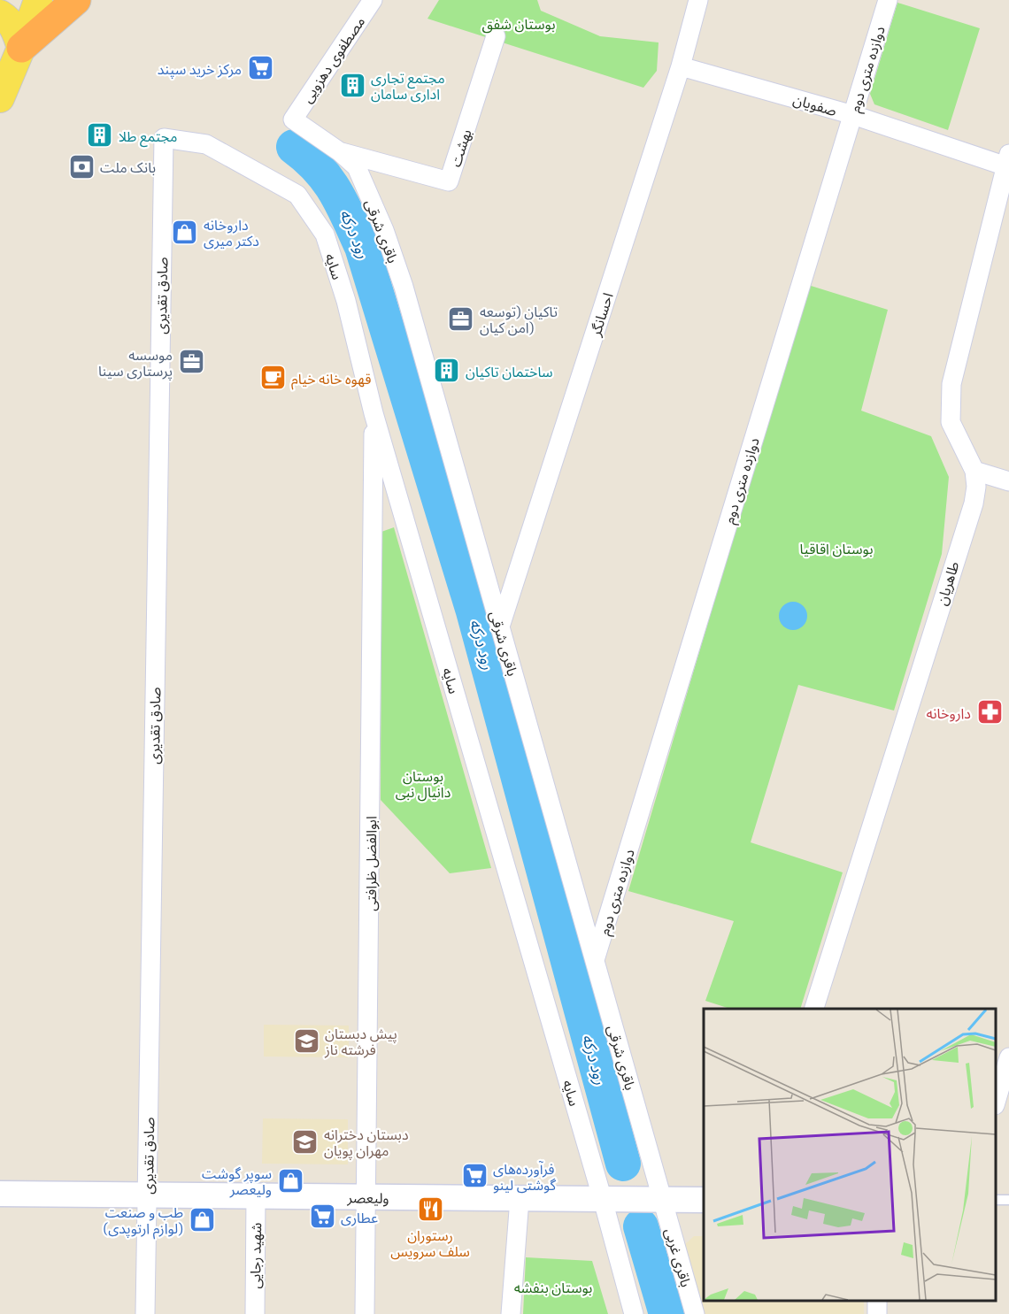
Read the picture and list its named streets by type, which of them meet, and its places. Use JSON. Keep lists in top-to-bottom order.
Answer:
{
  "streets": {
    "main road": ["ولیعصر"],
    "street": [
      "مصطفوی دهزویی",
      "دوازده متری دوم",
      "صفویان",
      "بهشت",
      "باقری شرقی",
      "سایه",
      "صادق تقدیری",
      "احسانگر",
      "طاهریان",
      "ابوالفضل ظرافتی",
      "شهید رجایی",
      "باقری غربی"
    ]
  },
  "crossings": [
    ["مصطفوی دهزویی", "باقری شرقی"],
    ["دوازده متری دوم", "صفویان"],
    ["دوازده متری دوم", "باقری شرقی"],
    ["صفویان", "احسانگر"],
    ["صفویان", "طاهریان"],
    ["بهشت", "باقری شرقی"],
    ["باقری شرقی", "احسانگر"],
    ["باقری شرقی", "ولیعصر"],
    ["باقری شرقی", "باقری غربی"],
    ["سایه", "صادق تقدیری"],
    ["سایه", "ابوالفضل ظرافتی"],
    ["سایه", "ولیعصر"],
    ["صادق تقدیری", "ولیعصر"],
    ["ابوالفضل ظرافتی", "ولیعصر"],
    ["ولیعصر", "شهید رجایی"],
    ["ولیعصر", "باقری غربی"]
  ],
  "water": ["رود درکه"],
  "parks": [
    "بوستان شفق",
    "بوستان اقاقیا",
    "بوستان دانیال نبی",
    "بوستان بنفشه"
  ],
  "places": {
    "supermarket": ["مرکز خرید سپند", "فرآورده‌های گوشتی لینو", "عطاری"],
    "building": ["مجتمع تجاری اداری سامان", "مجتمع طلا", "ساختمان تاکیان"],
    "bank": ["بانک ملت"],
    "shop": ["داروخانه دکتر میری", "سوپر گوشت ولیعصر", "طب و صنعت (لوازم ارتوپدی)"],
    "office": ["تاکیان (توسعه امن کیان)", "موسسه پرستاری سینا"],
    "cafe": ["قهوه خانه خیام"],
    "pharmacy": ["داروخانه"],
    "school or university": ["پیش دبستان فرشته ناز", "دبستان دخترانه مهران پويان"],
    "restaurant": ["رستوران سلف سرویس"]
  }
}
